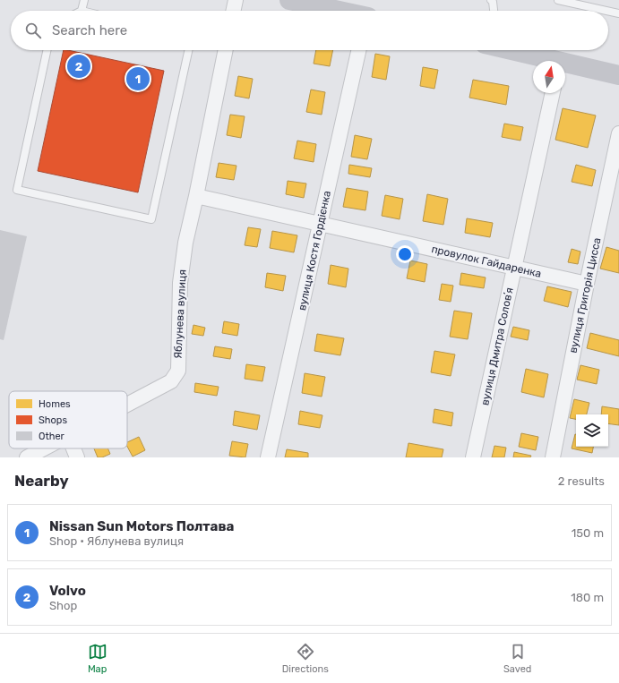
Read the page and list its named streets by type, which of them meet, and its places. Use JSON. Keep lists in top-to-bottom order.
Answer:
{
  "streets": {
    "street": [
      "вулиця Костя Гордієнка",
      "провулок Гайдаренка",
      "вулиця Григорія Цисса",
      "Яблунева вулиця",
      "вулиця Дмитра Соловʼя"
    ]
  },
  "crossings": [
    ["вулиця Костя Гордієнка", "провулок Гайдаренка"],
    ["провулок Гайдаренка", "вулиця Григорія Цисса"],
    ["провулок Гайдаренка", "Яблунева вулиця"],
    ["провулок Гайдаренка", "вулиця Дмитра Соловʼя"]
  ],
  "legend": ["Homes", "Shops", "Other"],
  "north": "top",
  "page": {
    "search": "Search here",
    "pins": ["2", "1"],
    "heading": ["Nearby", "2 results"],
    "list": [
      {
        "mark": "1",
        "name": "Nissan Sun Motors Полтава",
        "note": "Shop · Яблунева вулиця",
        "value": "150 m"
      },
      {
        "mark": "2",
        "name": "Volvo",
        "note": "Shop",
        "value": "180 m"
      }
    ],
    "nav": ["Map", "Directions", "Saved"]
  }
}
